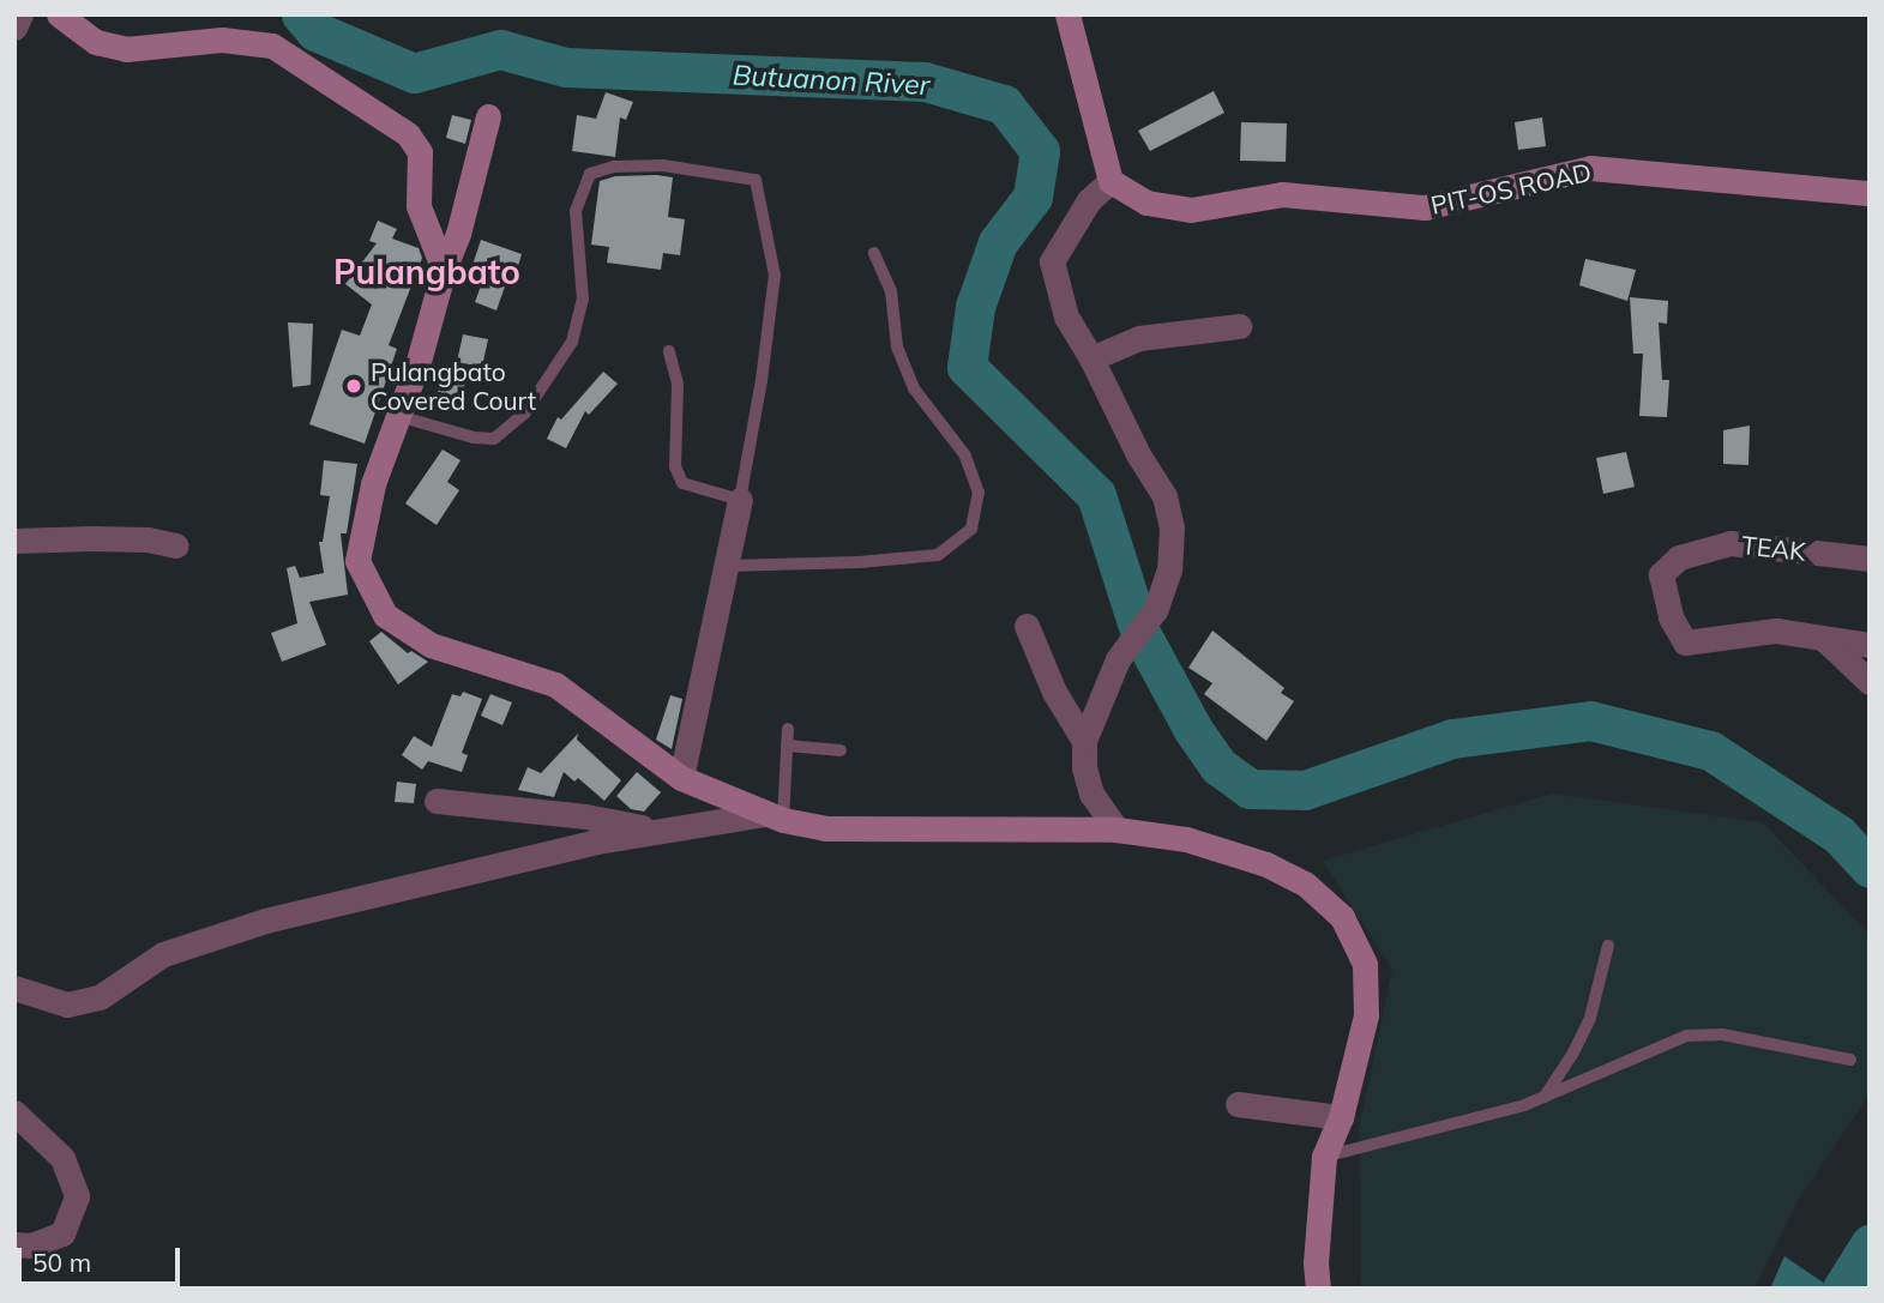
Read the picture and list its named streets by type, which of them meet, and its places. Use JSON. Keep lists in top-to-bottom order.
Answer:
{
  "streets": {
    "street": ["PIT-OS ROAD", "TEAK"]
  },
  "districts": ["Pulangbato"],
  "water": ["Butuanon River"],
  "places": ["Pulangbato Covered Court"],
  "scale_bar": "50 m"
}
